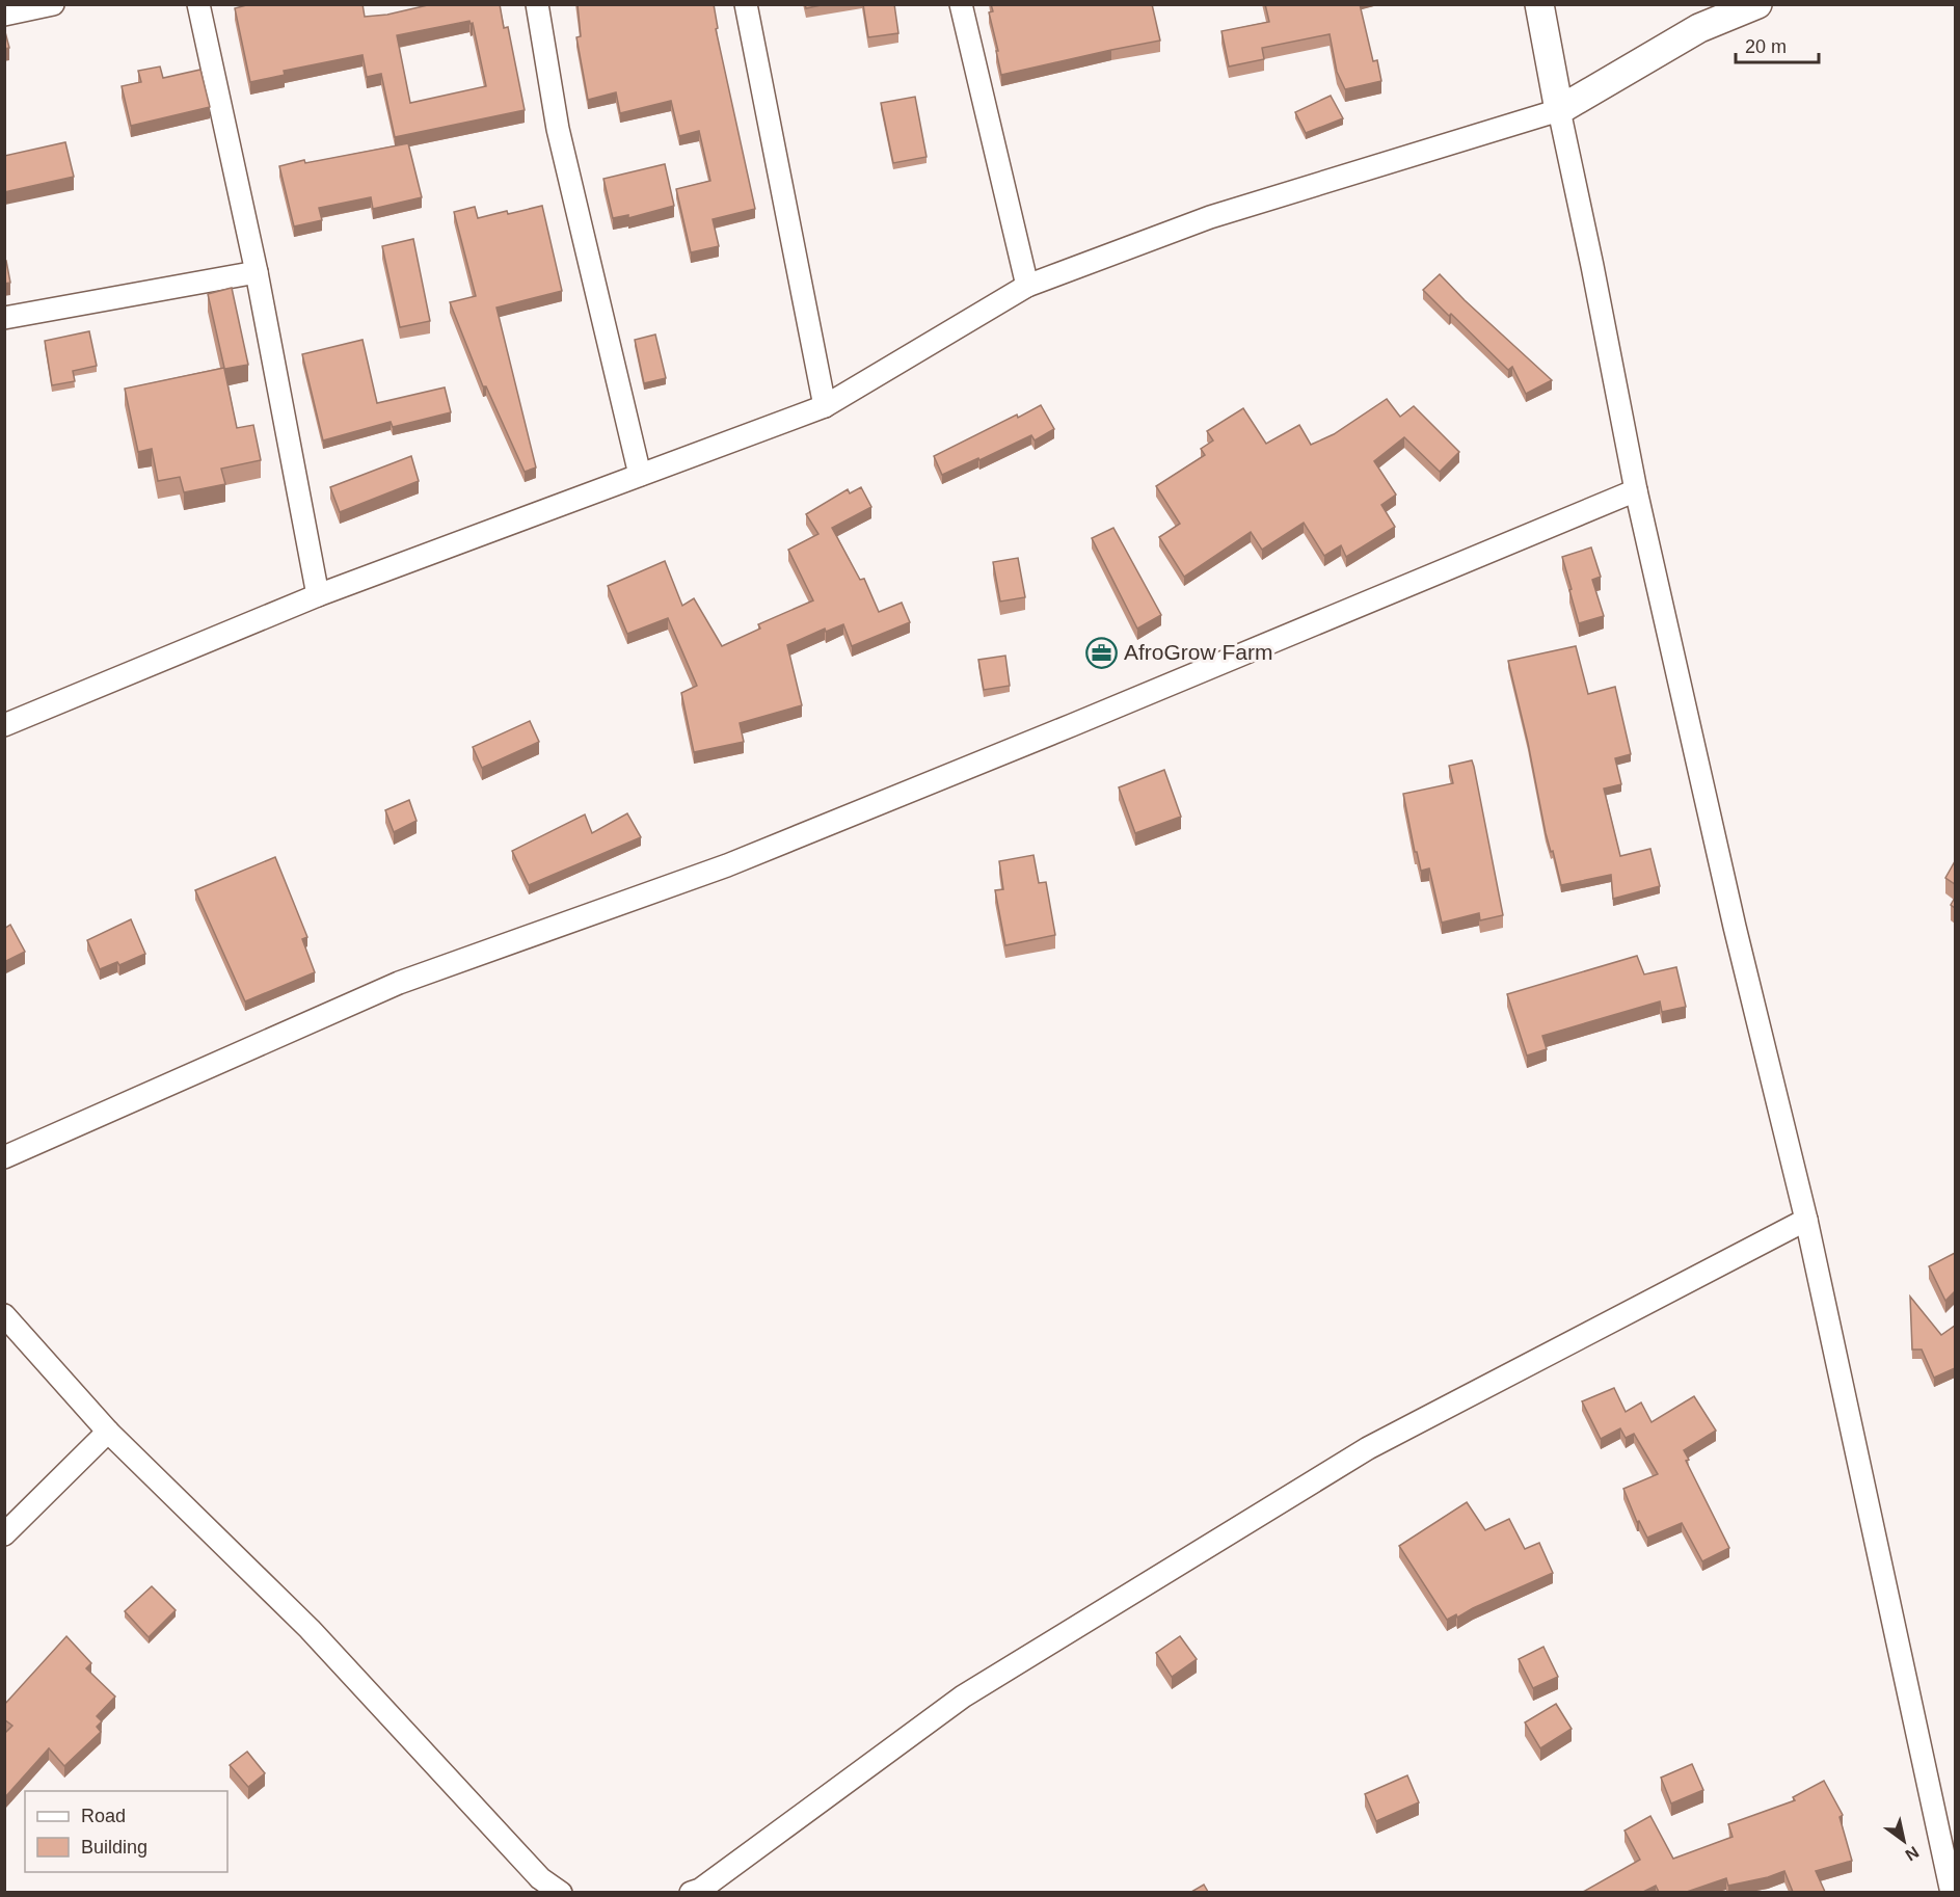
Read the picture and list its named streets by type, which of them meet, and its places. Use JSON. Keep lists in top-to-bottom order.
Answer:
{
  "places": {
    "office": ["AfroGrow Farm"]
  },
  "legend": ["Road", "Building"],
  "scale_bar": "20 m",
  "north": "bottom right"
}
